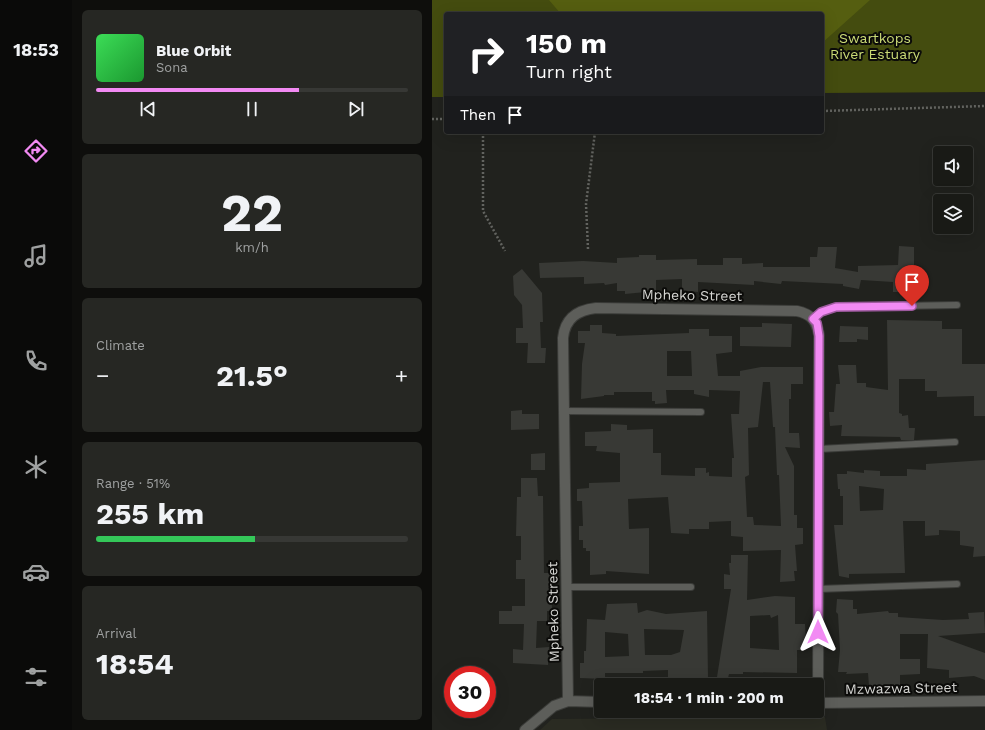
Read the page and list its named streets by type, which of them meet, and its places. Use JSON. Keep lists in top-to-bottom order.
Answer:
{
  "streets": {
    "street": ["Mpheko Street", "Mzwazwa Street"]
  },
  "parks": ["Swartkops River Estuary"],
  "page": {
    "tabs": "18:53",
    "turn": ["150 m", "Turn right"],
    "song": ["Blue Orbit", "Sona"],
    "then": "Then",
    "tile": [
      ["22", "km/h"],
      "Climate",
      ["Range · 51%", "255 km"],
      ["Arrival", "18:54"]
    ],
    "heat": ["−", "21.5°", "+"],
    "limit": "30",
    "trip": "18:54 · 1 min · 200 m"
  }
}
